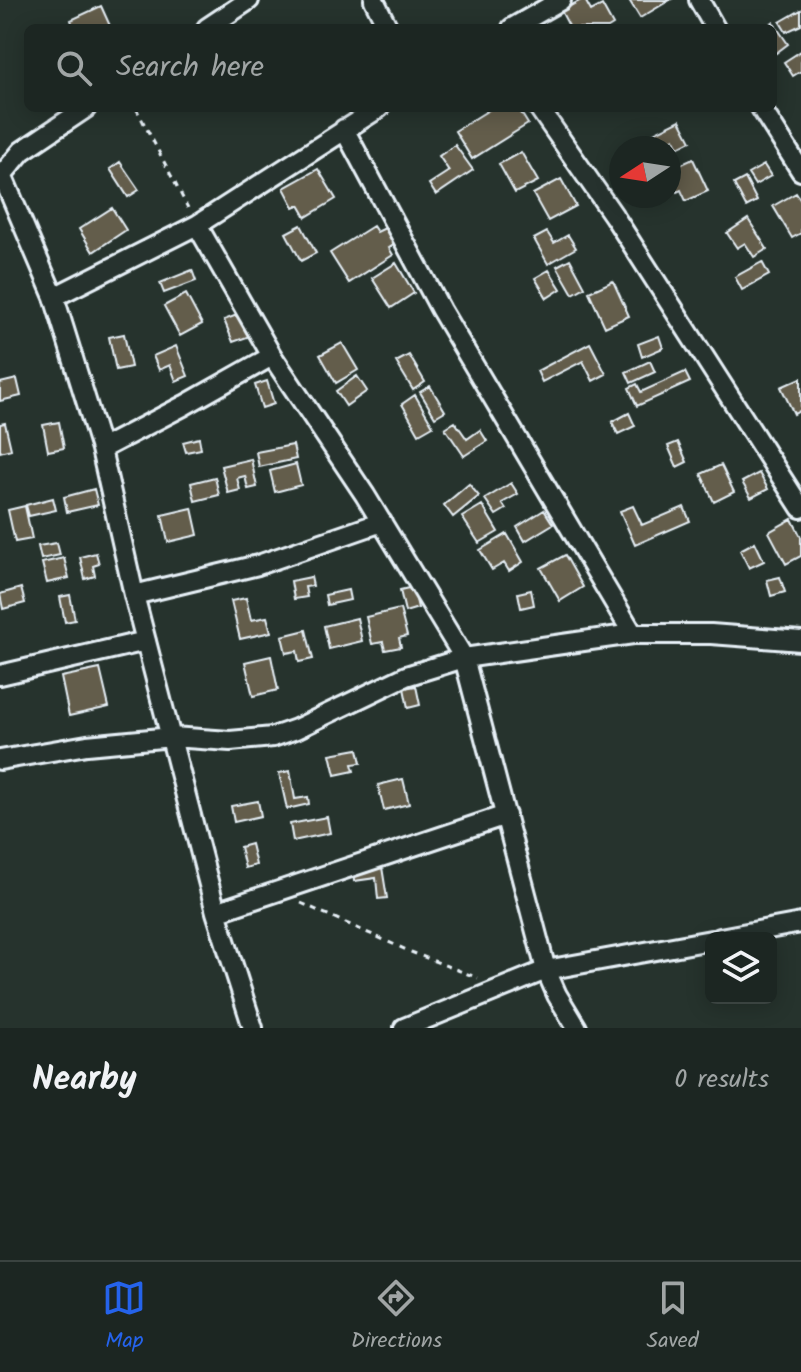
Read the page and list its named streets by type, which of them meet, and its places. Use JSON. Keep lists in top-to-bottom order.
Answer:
{
  "north": "left",
  "page": {
    "search": "Search here",
    "heading": ["Nearby", "0 results"],
    "nav": ["Map", "Directions", "Saved"]
  }
}
